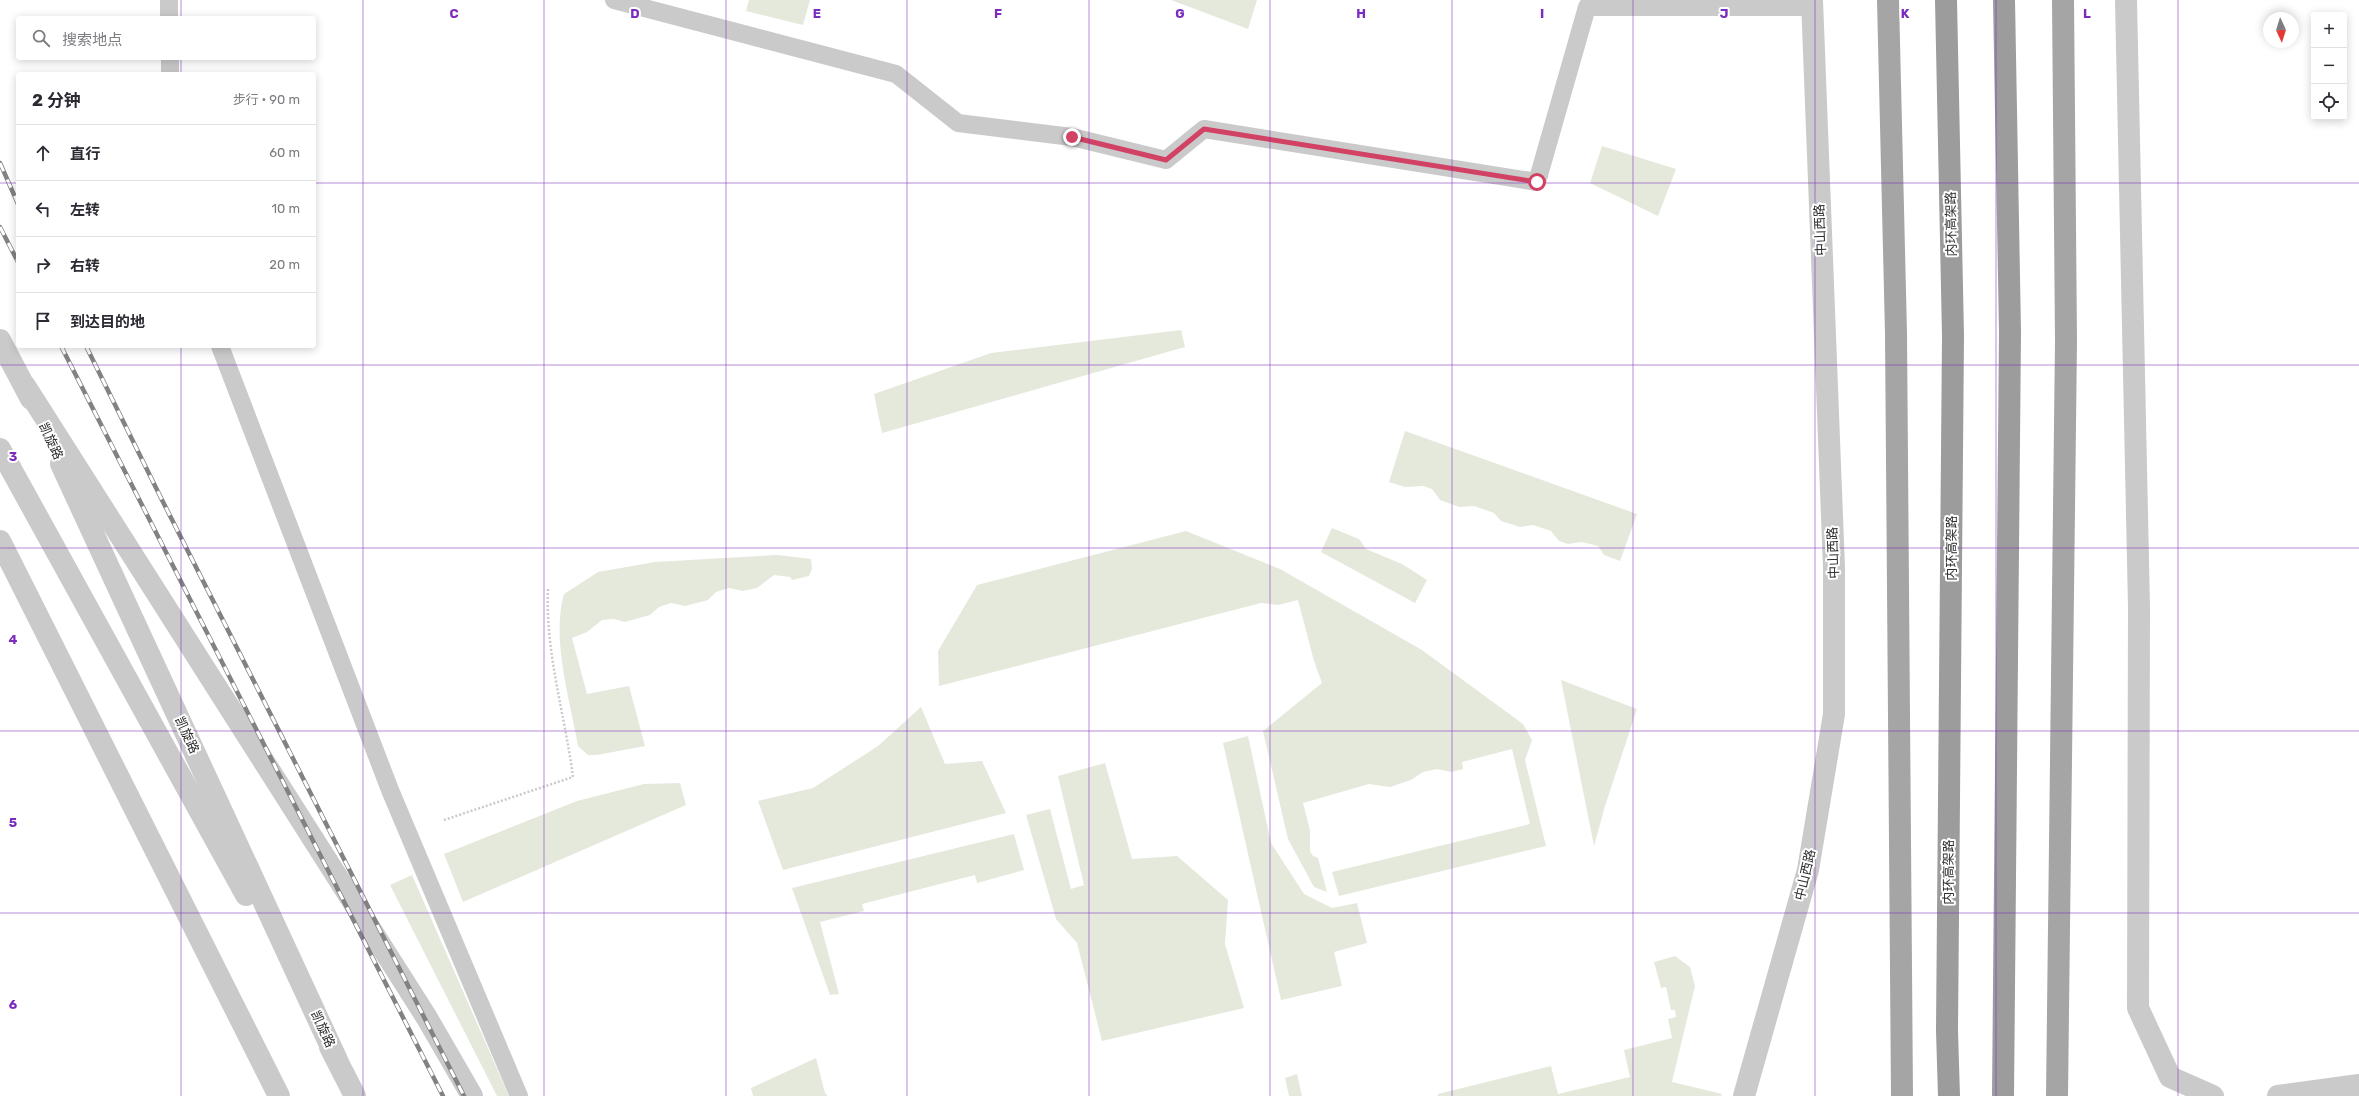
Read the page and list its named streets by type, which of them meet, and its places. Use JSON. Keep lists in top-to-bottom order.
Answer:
{
  "streets": {
    "highway": ["内环高架路"],
    "street": ["中山西路", "凯旋路"]
  },
  "north": "bottom",
  "page": {
    "map_buttons": ["+", "−"],
    "search": "搜索地点",
    "heading": ["2 分钟", "步行 · 90 m"],
    "list": [
      ["直行", "60 m"],
      ["左转", "10 m"],
      ["右转", "20 m"],
      "到达目的地"
    ]
  },
  "grid": {
    "columns": [
      "C",
      "D",
      "E",
      "F",
      "G",
      "H",
      "I",
      "J",
      "K",
      "L"
    ],
    "rows": [
      "3",
      "4",
      "5",
      "6"
    ]
  }
}
